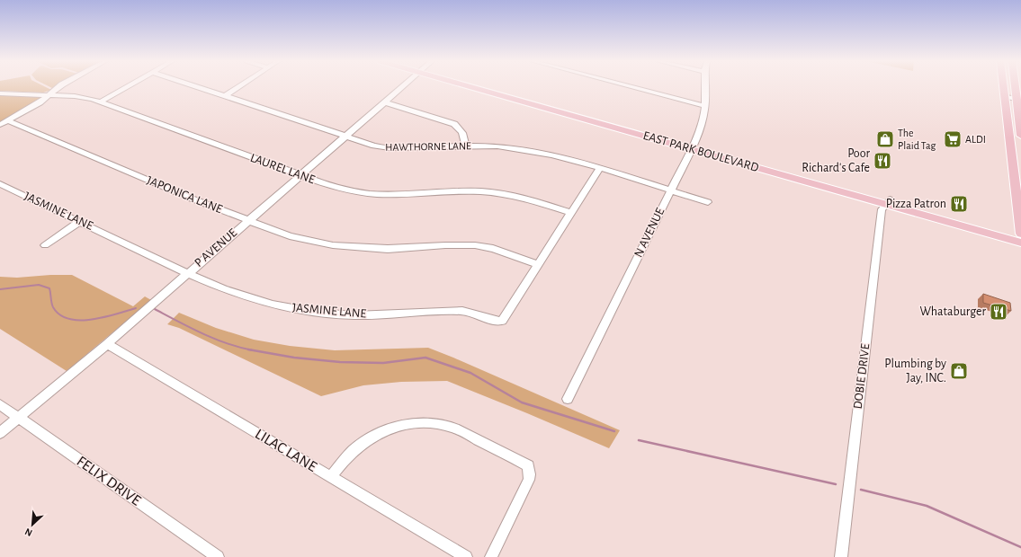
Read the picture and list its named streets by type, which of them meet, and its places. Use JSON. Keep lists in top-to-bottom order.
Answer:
{
  "streets": {
    "main road": ["EAST PARK BOULEVARD"],
    "street": [
      "HAWTHORNE LANE",
      "LAUREL LANE",
      "JAPONICA LANE",
      "JASMINE LANE",
      "N AVENUE",
      "P AVENUE",
      "DOBIE DRIVE",
      "LILAC LANE",
      "FELIX DRIVE"
    ]
  },
  "crossings": [
    ["HAWTHORNE LANE", "JASMINE LANE"],
    ["HAWTHORNE LANE", "N AVENUE"],
    ["HAWTHORNE LANE", "P AVENUE"],
    ["EAST PARK BOULEVARD", "N AVENUE"],
    ["EAST PARK BOULEVARD", "DOBIE DRIVE"],
    ["LAUREL LANE", "JASMINE LANE"],
    ["LAUREL LANE", "P AVENUE"],
    ["JAPONICA LANE", "JASMINE LANE"],
    ["JAPONICA LANE", "P AVENUE"],
    ["JASMINE LANE", "P AVENUE"],
    ["P AVENUE", "LILAC LANE"],
    ["P AVENUE", "FELIX DRIVE"]
  ],
  "places": {
    "shop": ["The Plaid Tag", "Plumbing by Jay, INC."],
    "supermarket": ["ALDI"],
    "restaurant": ["Poor Richard's Cafe", "Pizza Patron", "Whataburger"]
  },
  "north": "bottom left"
}
